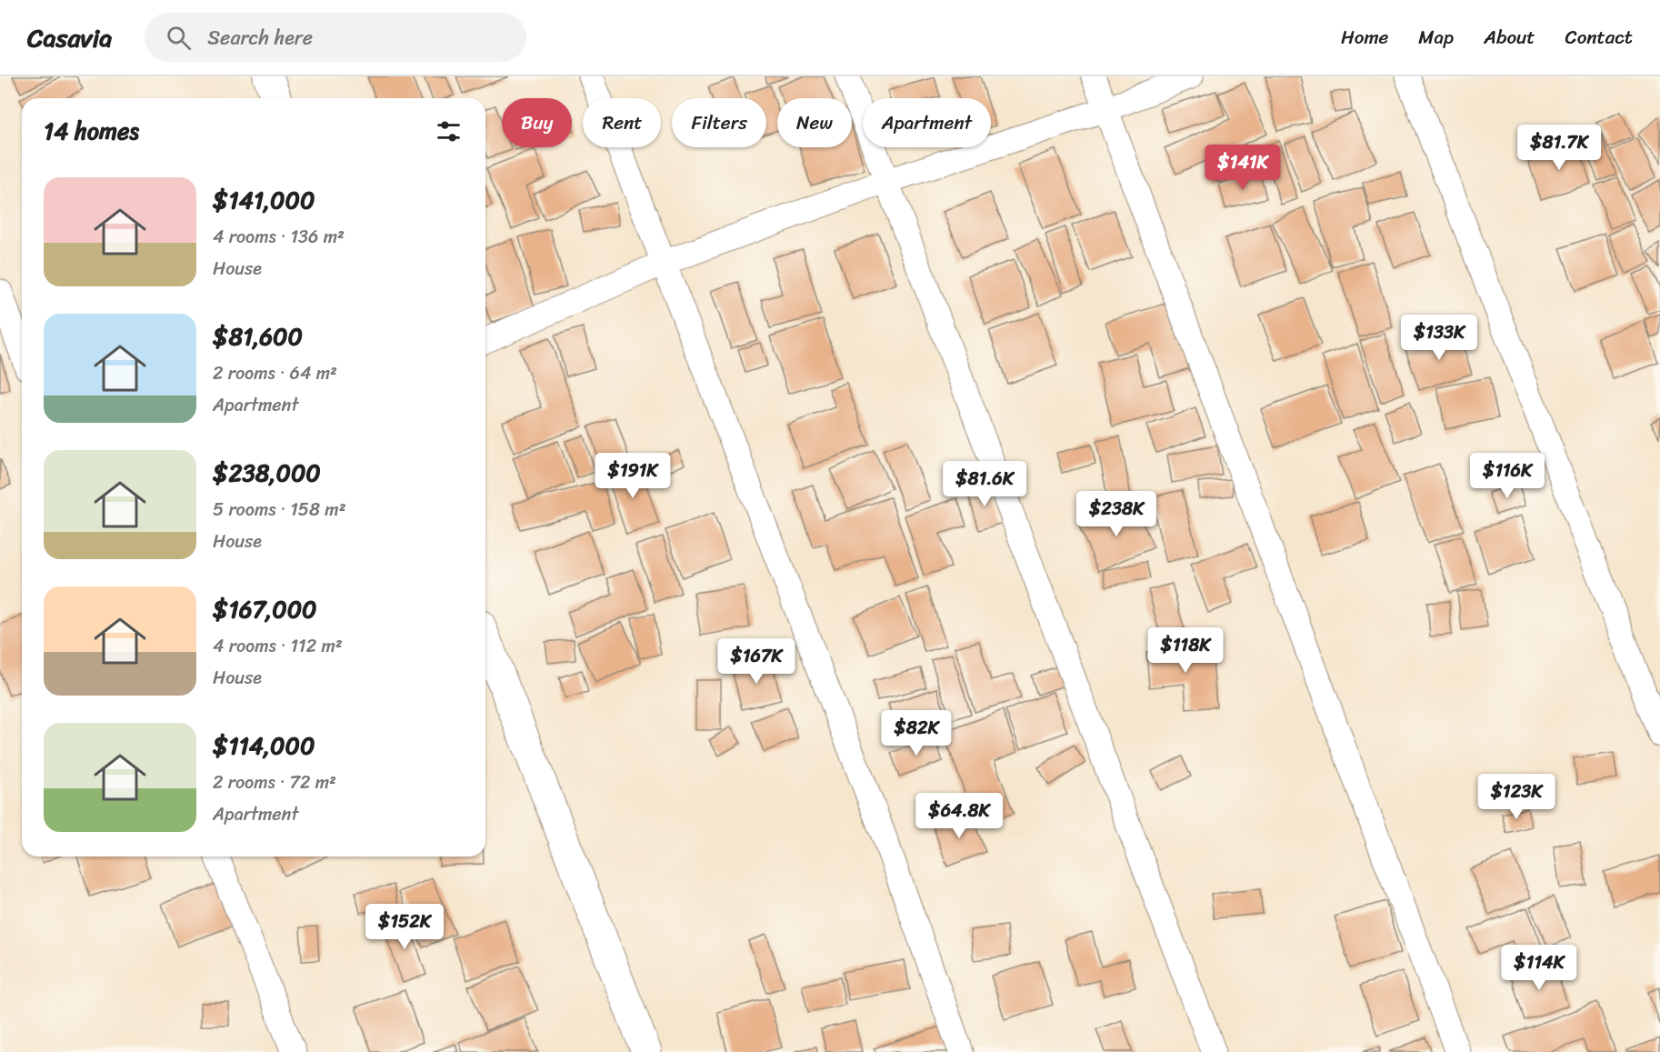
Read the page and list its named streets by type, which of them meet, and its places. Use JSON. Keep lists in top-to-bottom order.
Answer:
{
  "page": {
    "header": "Casavia",
    "search": "Search here",
    "nav": [
      "Home",
      "Map",
      "About",
      "Contact"
    ],
    "chip": [
      "Buy",
      "Rent",
      "Filters",
      "New",
      "Apartment"
    ],
    "heading": "14 homes",
    "price": [
      "$81.7K",
      "$141K",
      "$133K",
      "$191K",
      "$116K",
      "$81.6K",
      "$238K",
      "$118K",
      "$167K",
      "$82K",
      "$123K",
      "$64.8K",
      "$152K",
      "$114K"
    ],
    "list": [
      {
        "name": "$141,000",
        "note": "4 rooms · 136 m² · House"
      },
      {
        "name": "$81,600",
        "note": "2 rooms · 64 m² · Apartment"
      },
      {
        "name": "$238,000",
        "note": "5 rooms · 158 m² · House"
      },
      {
        "name": "$167,000",
        "note": "4 rooms · 112 m² · House"
      },
      {
        "name": "$114,000",
        "note": "2 rooms · 72 m² · Apartment"
      }
    ]
  }
}
